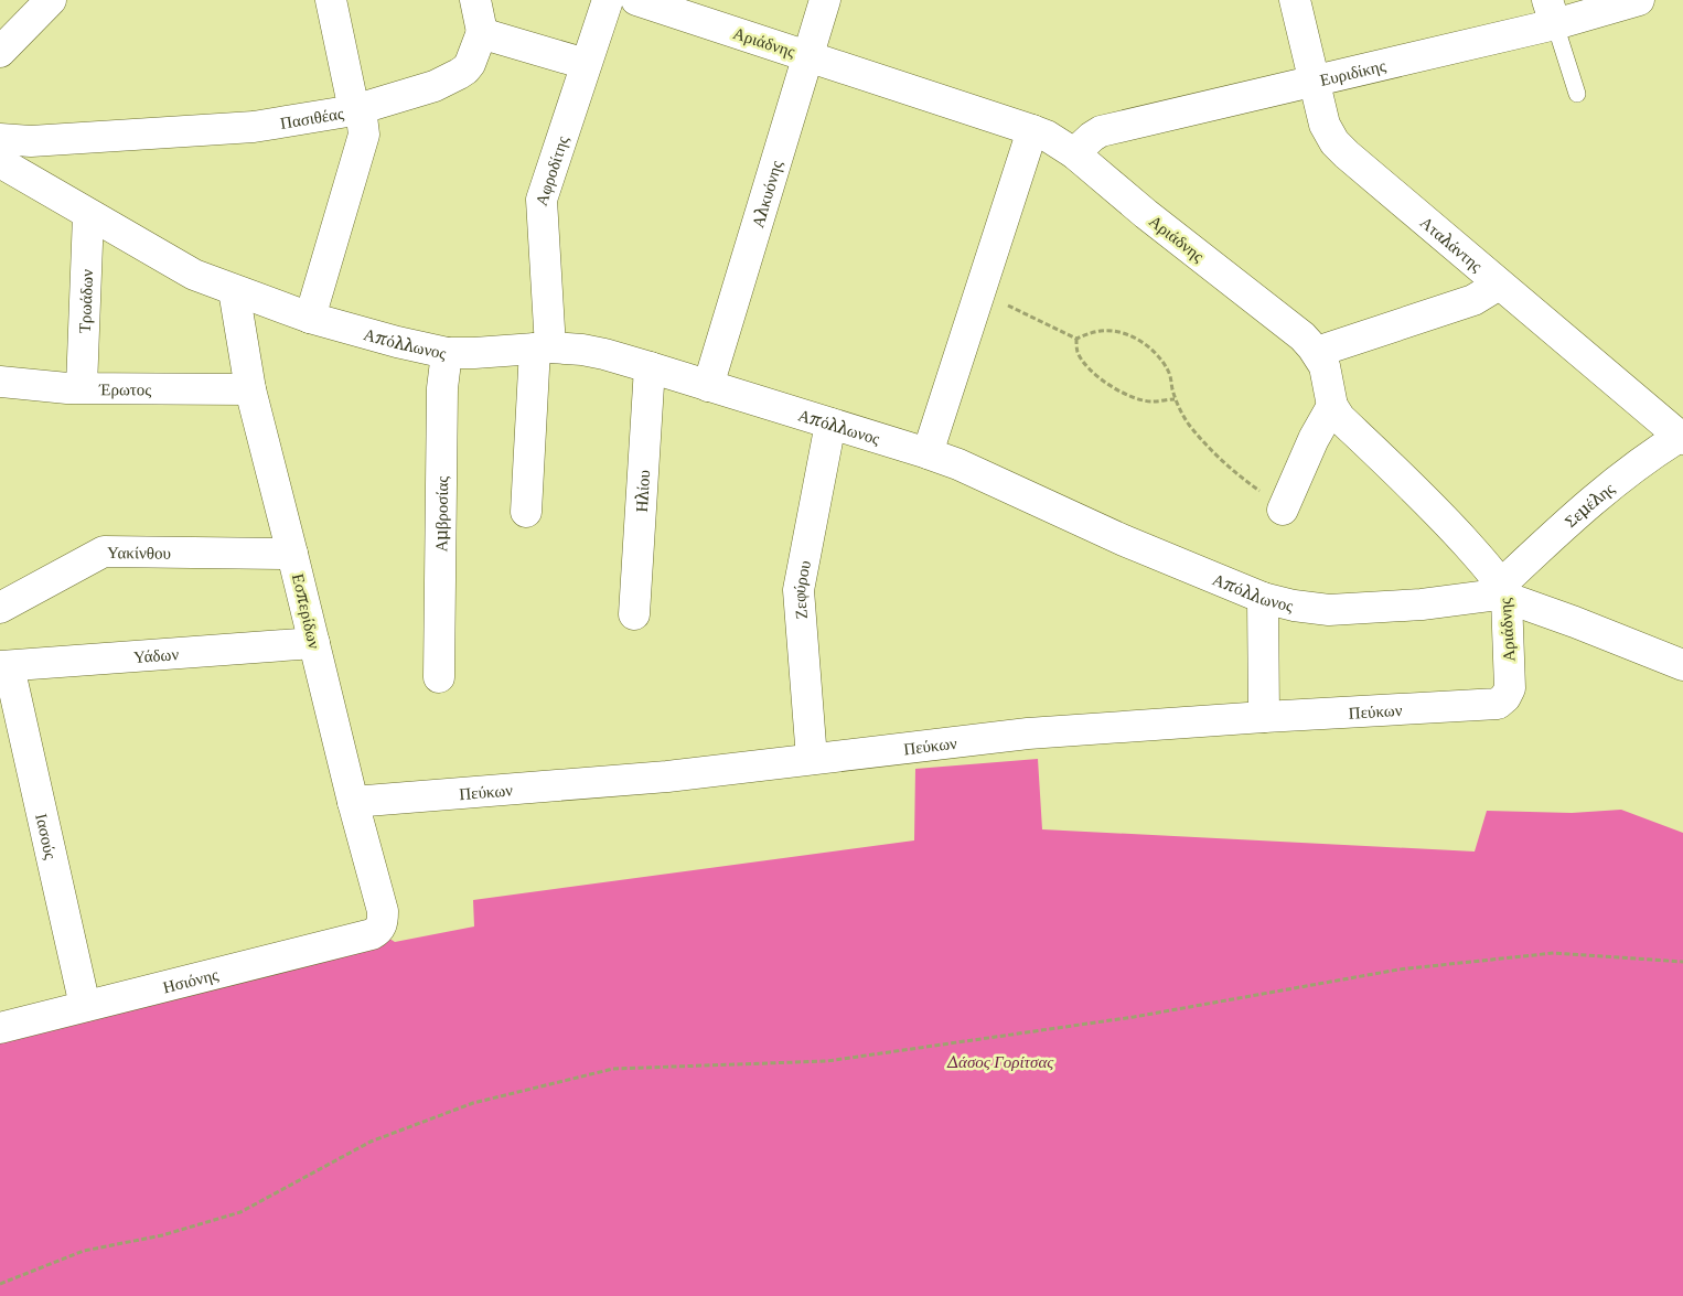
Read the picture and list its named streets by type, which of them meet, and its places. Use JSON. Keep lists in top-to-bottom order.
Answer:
{
  "streets": {
    "street": [
      "Αριάδνης",
      "Ευριδίκης",
      "Πασιθέας",
      "Αφροδίτης",
      "Αλκυόνης",
      "Αταλάντης",
      "Τρωάδων",
      "Απόλλωνος",
      "Έρωτος",
      "Ηλίου",
      "Σεμέλης",
      "Αμβροσίας",
      "Υακίνθου",
      "Ζεφύρου",
      "Εσπερίδων",
      "Υάδων",
      "Πεύκων",
      "Ιασούς",
      "Ησιόνης"
    ]
  },
  "crossings": [
    ["Αριάδνης", "Ευριδίκης"],
    ["Αριάδνης", "Αλκυόνης"],
    ["Αριάδνης", "Απόλλωνος"],
    ["Αριάδνης", "Σεμέλης"],
    ["Αριάδνης", "Πεύκων"],
    ["Ευριδίκης", "Αταλάντης"],
    ["Αφροδίτης", "Απόλλωνος"],
    ["Αλκυόνης", "Απόλλωνος"],
    ["Αταλάντης", "Σεμέλης"],
    ["Τρωάδων", "Απόλλωνος"],
    ["Τρωάδων", "Έρωτος"],
    ["Απόλλωνος", "Ηλίου"],
    ["Απόλλωνος", "Σεμέλης"],
    ["Απόλλωνος", "Αμβροσίας"],
    ["Απόλλωνος", "Ζεφύρου"],
    ["Απόλλωνος", "Εσπερίδων"],
    ["Έρωτος", "Εσπερίδων"],
    ["Υακίνθου", "Εσπερίδων"],
    ["Ζεφύρου", "Πεύκων"],
    ["Εσπερίδων", "Υάδων"],
    ["Εσπερίδων", "Πεύκων"],
    ["Εσπερίδων", "Ησιόνης"],
    ["Υάδων", "Ιασούς"],
    ["Ιασούς", "Ησιόνης"]
  ],
  "parks": ["Δάσος Γορίτσας"]
}
